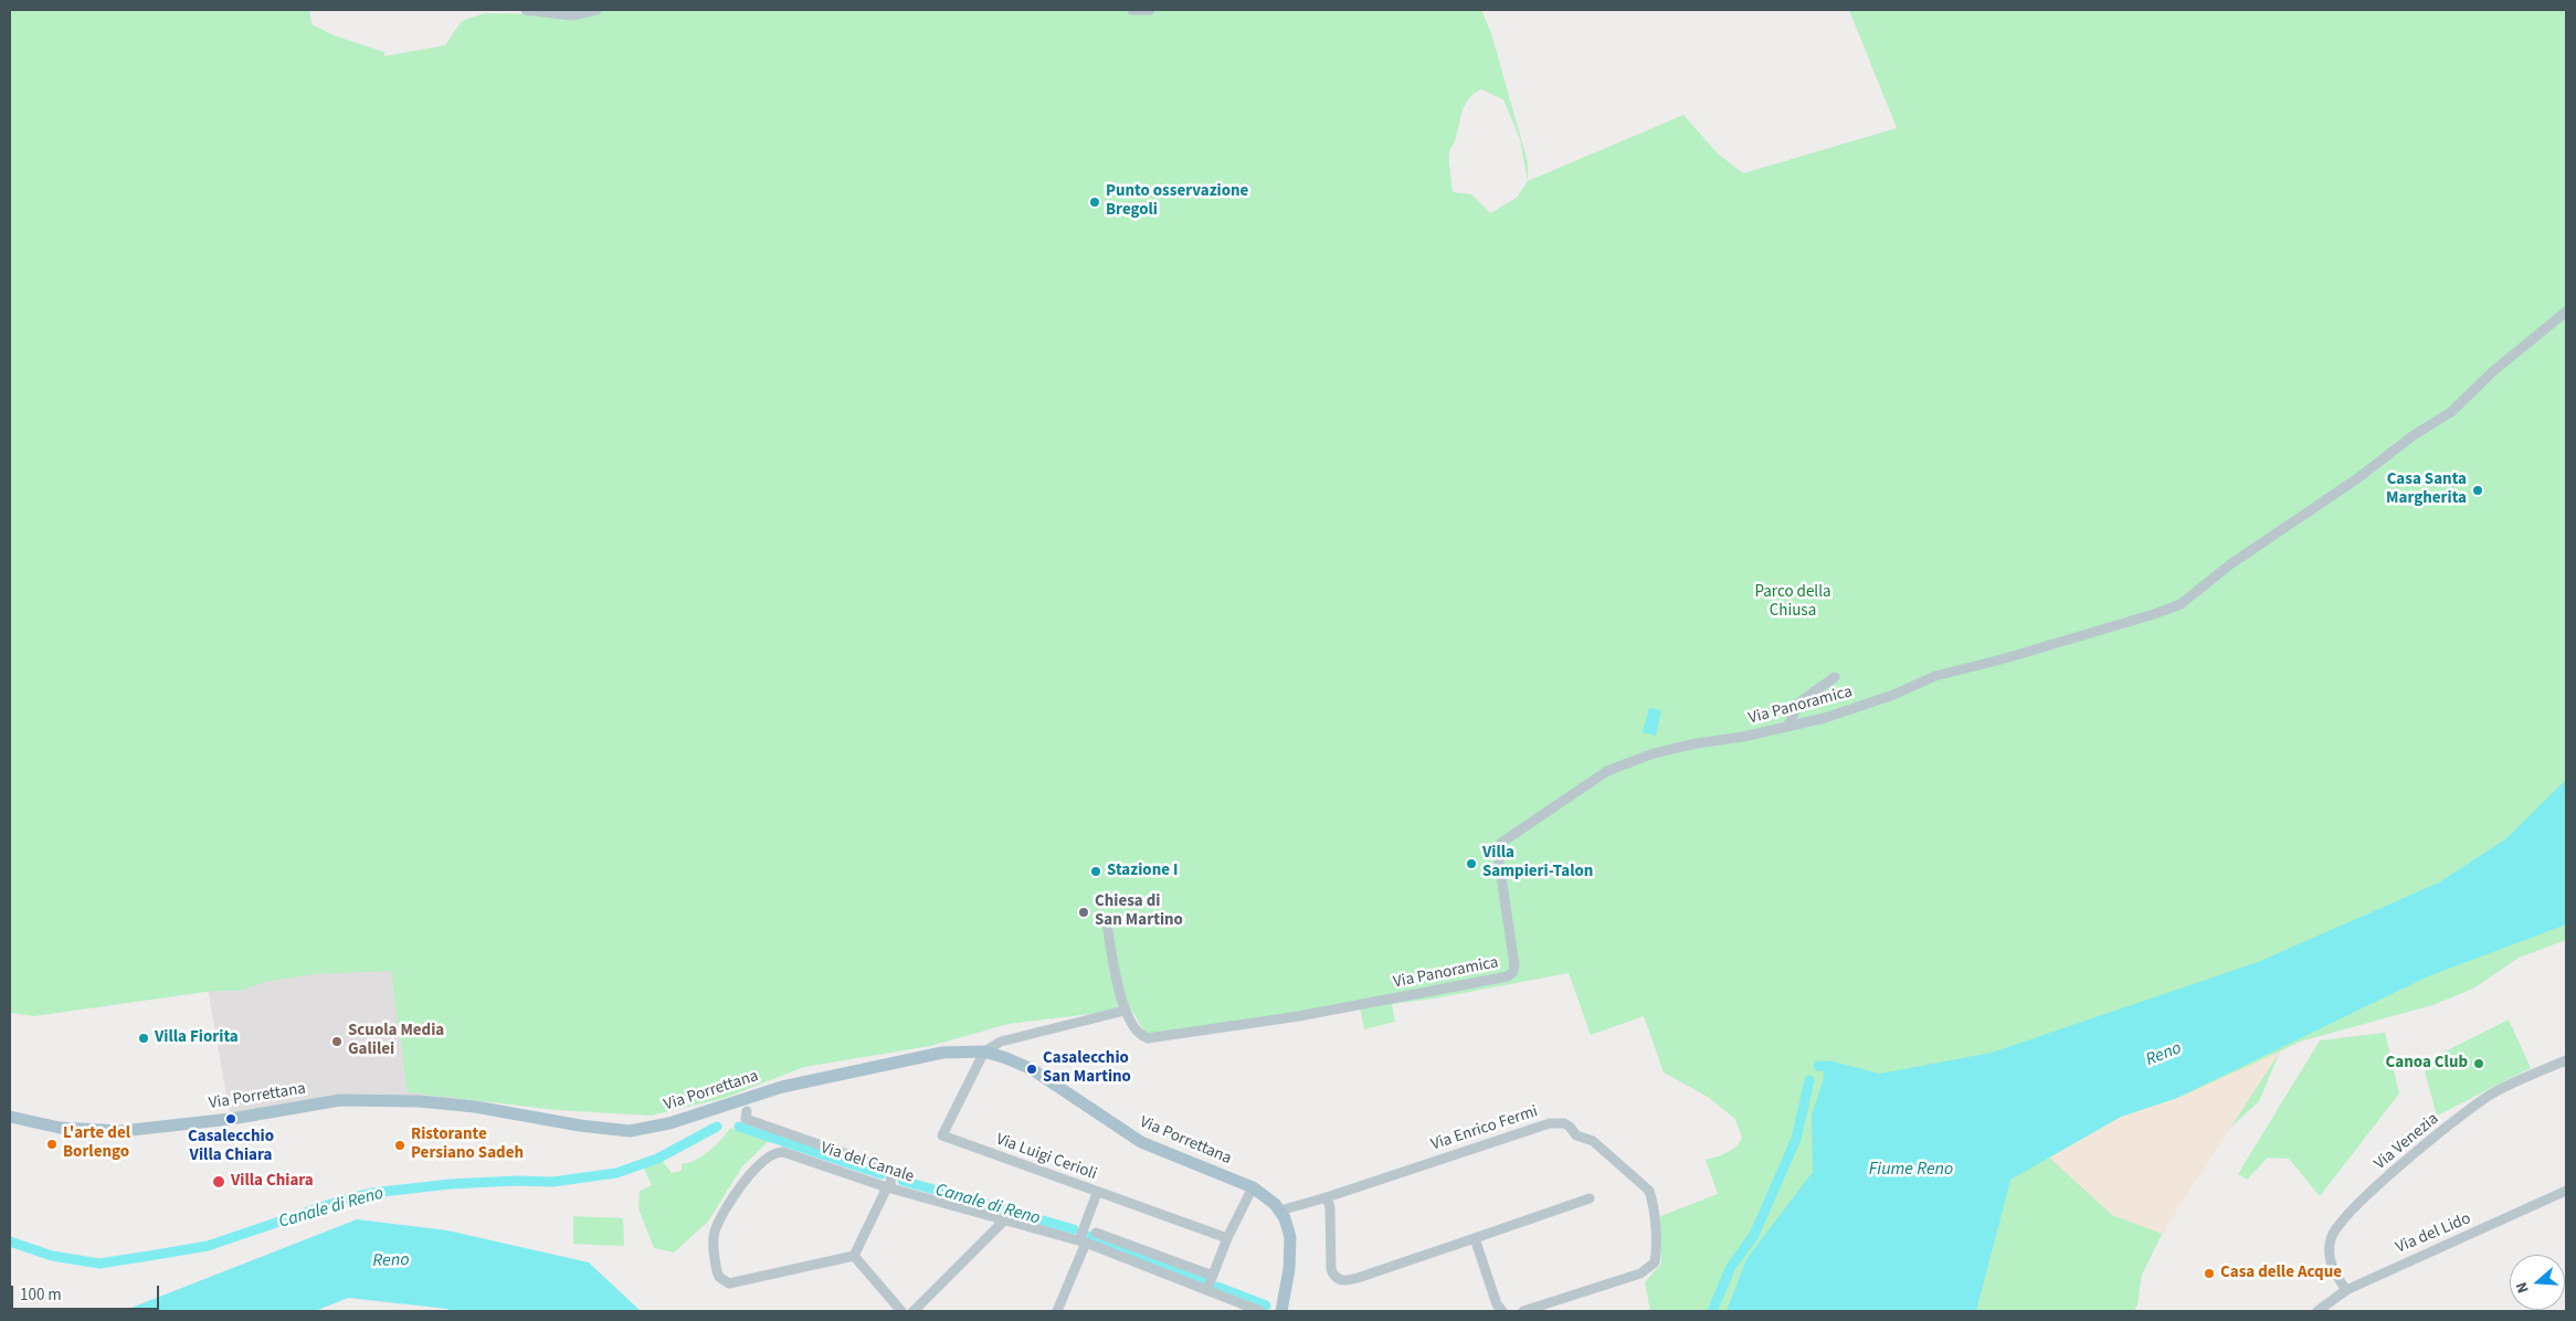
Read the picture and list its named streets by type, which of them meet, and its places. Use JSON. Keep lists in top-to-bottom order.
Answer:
{
  "streets": {
    "main road": ["Via Porrettana"],
    "street": [
      "Via Panoramica",
      "Via Enrico Fermi",
      "Via Venezia",
      "Via Luigi Cerioli",
      "Via del Canale",
      "Via del Lido"
    ]
  },
  "crossings": [
    ["Via Porrettana", "Via Enrico Fermi"],
    ["Via Porrettana", "Via Luigi Cerioli"],
    ["Via Venezia", "Via del Lido"]
  ],
  "water": ["Reno", "Fiume Reno", "Canale di Reno"],
  "parks": ["Parco della Chiusa"],
  "places": [
    "Punto osservazione Bregoli",
    "Casa Santa Margherita",
    "Villa Sampieri-Talon",
    "Stazione I",
    "Chiesa di San Martino",
    "Villa Fiorita",
    "Scuola Media Galilei",
    "Canoa Club",
    "Casalecchio San Martino",
    "Casalecchio Villa Chiara",
    "L'arte del Borlengo",
    "Ristorante Persiano Sadeh",
    "Villa Chiara",
    "Casa delle Acque"
  ],
  "scale_bar": "100 m",
  "north": "left"
}
